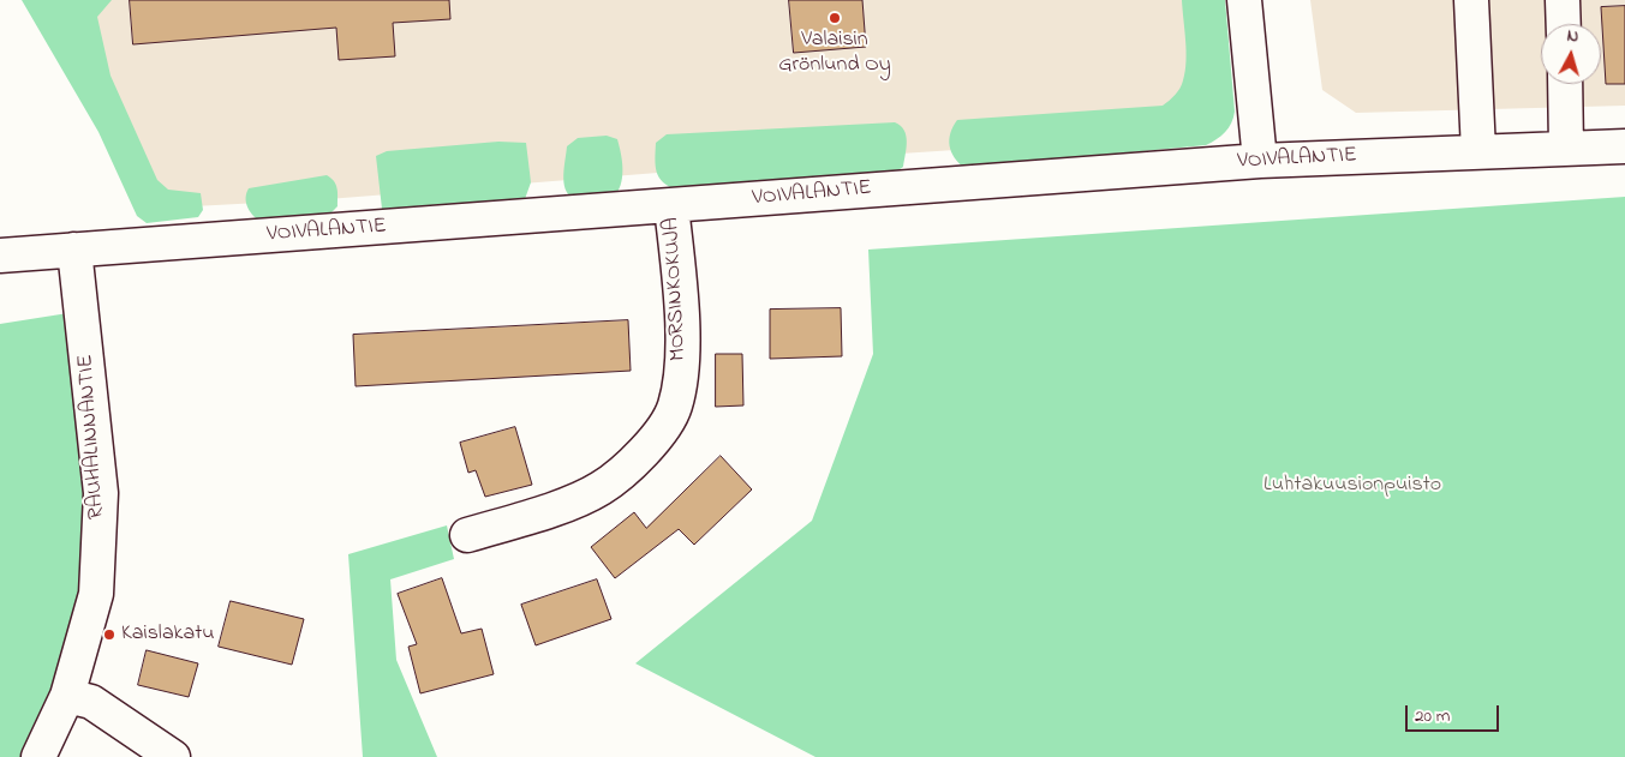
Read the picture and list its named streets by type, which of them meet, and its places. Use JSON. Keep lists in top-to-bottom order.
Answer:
{
  "streets": {
    "street": ["VOIVALANTIE", "MORSINKOKUJA", "RAUHALINNANTIE"]
  },
  "crossings": [
    ["VOIVALANTIE", "MORSINKOKUJA"],
    ["VOIVALANTIE", "RAUHALINNANTIE"]
  ],
  "parks": ["Luhtakuusionpuisto"],
  "places": ["Valaisin Grönlund Oy", "Kaislakatu"],
  "scale_bar": "20 m",
  "north": "top"
}
